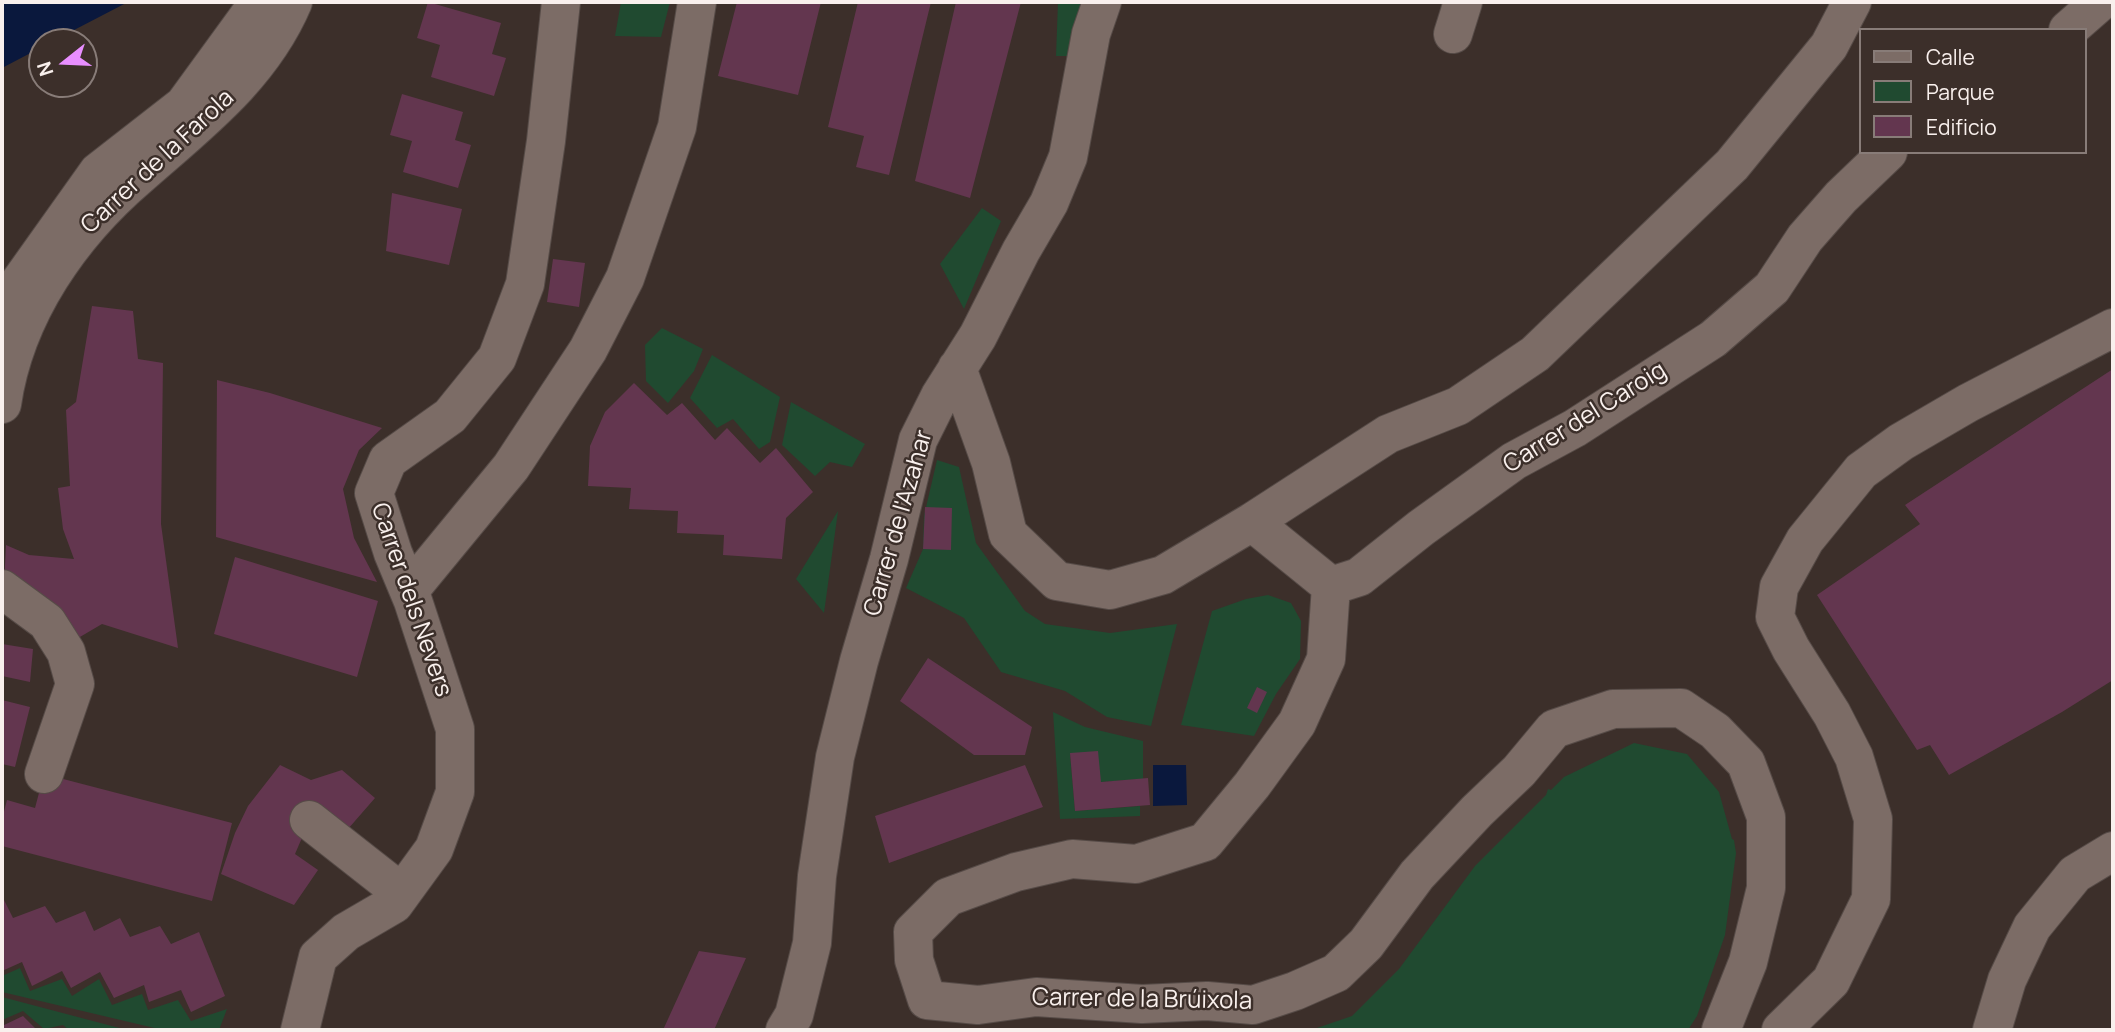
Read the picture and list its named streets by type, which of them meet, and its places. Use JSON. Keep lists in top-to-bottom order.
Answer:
{
  "streets": {
    "street": [
      "Carrer de la Farola",
      "Carrer del Caroig",
      "Carrer de l'Azahar",
      "Carrer dels Nevers",
      "Carrer de la Brúixola"
    ]
  },
  "crossings": [
    ["Carrer del Caroig", "Carrer de la Brúixola"]
  ],
  "legend": ["Calle", "Parque", "Edificio"],
  "north": "left"
}
